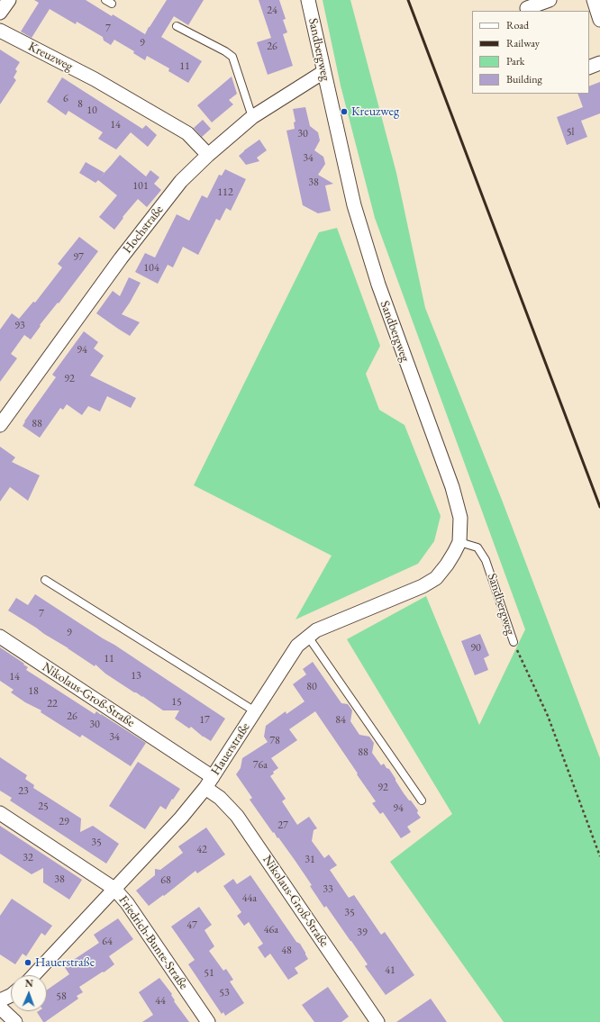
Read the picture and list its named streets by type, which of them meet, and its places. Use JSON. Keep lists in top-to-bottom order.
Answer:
{
  "streets": {
    "street": [
      "Sandbergweg",
      "Kreuzweg",
      "Hochstraße",
      "Nikolaus-Groß-Straße",
      "Hauerstraße",
      "Friedrich-Bunte-Straße"
    ]
  },
  "crossings": [
    ["Sandbergweg", "Hochstraße"],
    ["Sandbergweg", "Hauerstraße"],
    ["Kreuzweg", "Hochstraße"],
    ["Nikolaus-Groß-Straße", "Hauerstraße"],
    ["Hauerstraße", "Friedrich-Bunte-Straße"]
  ],
  "places": ["Kreuzweg", "Hauerstraße"],
  "house_numbers": [
    "24",
    "7",
    "9",
    "26",
    "11",
    "6",
    "8",
    "10",
    "14",
    "5l",
    "30",
    "34",
    "38",
    "101",
    "112",
    "97",
    "104",
    "93",
    "94",
    "92",
    "88",
    "7",
    "9",
    "90",
    "11",
    "13",
    "14",
    "80",
    "18",
    "15",
    "22",
    "26",
    "17",
    "84",
    "30",
    "34",
    "78",
    "88",
    "76a",
    "92",
    "23",
    "25",
    "94",
    "29",
    "27",
    "35",
    "42",
    "32",
    "31",
    "38",
    "68",
    "33",
    "44a",
    "35",
    "47",
    "46a",
    "39",
    "64",
    "48",
    "41",
    "51",
    "53",
    "58",
    "44"
  ],
  "legend": [
    "Road",
    "Railway",
    "Park",
    "Building"
  ],
  "north": "top"
}
